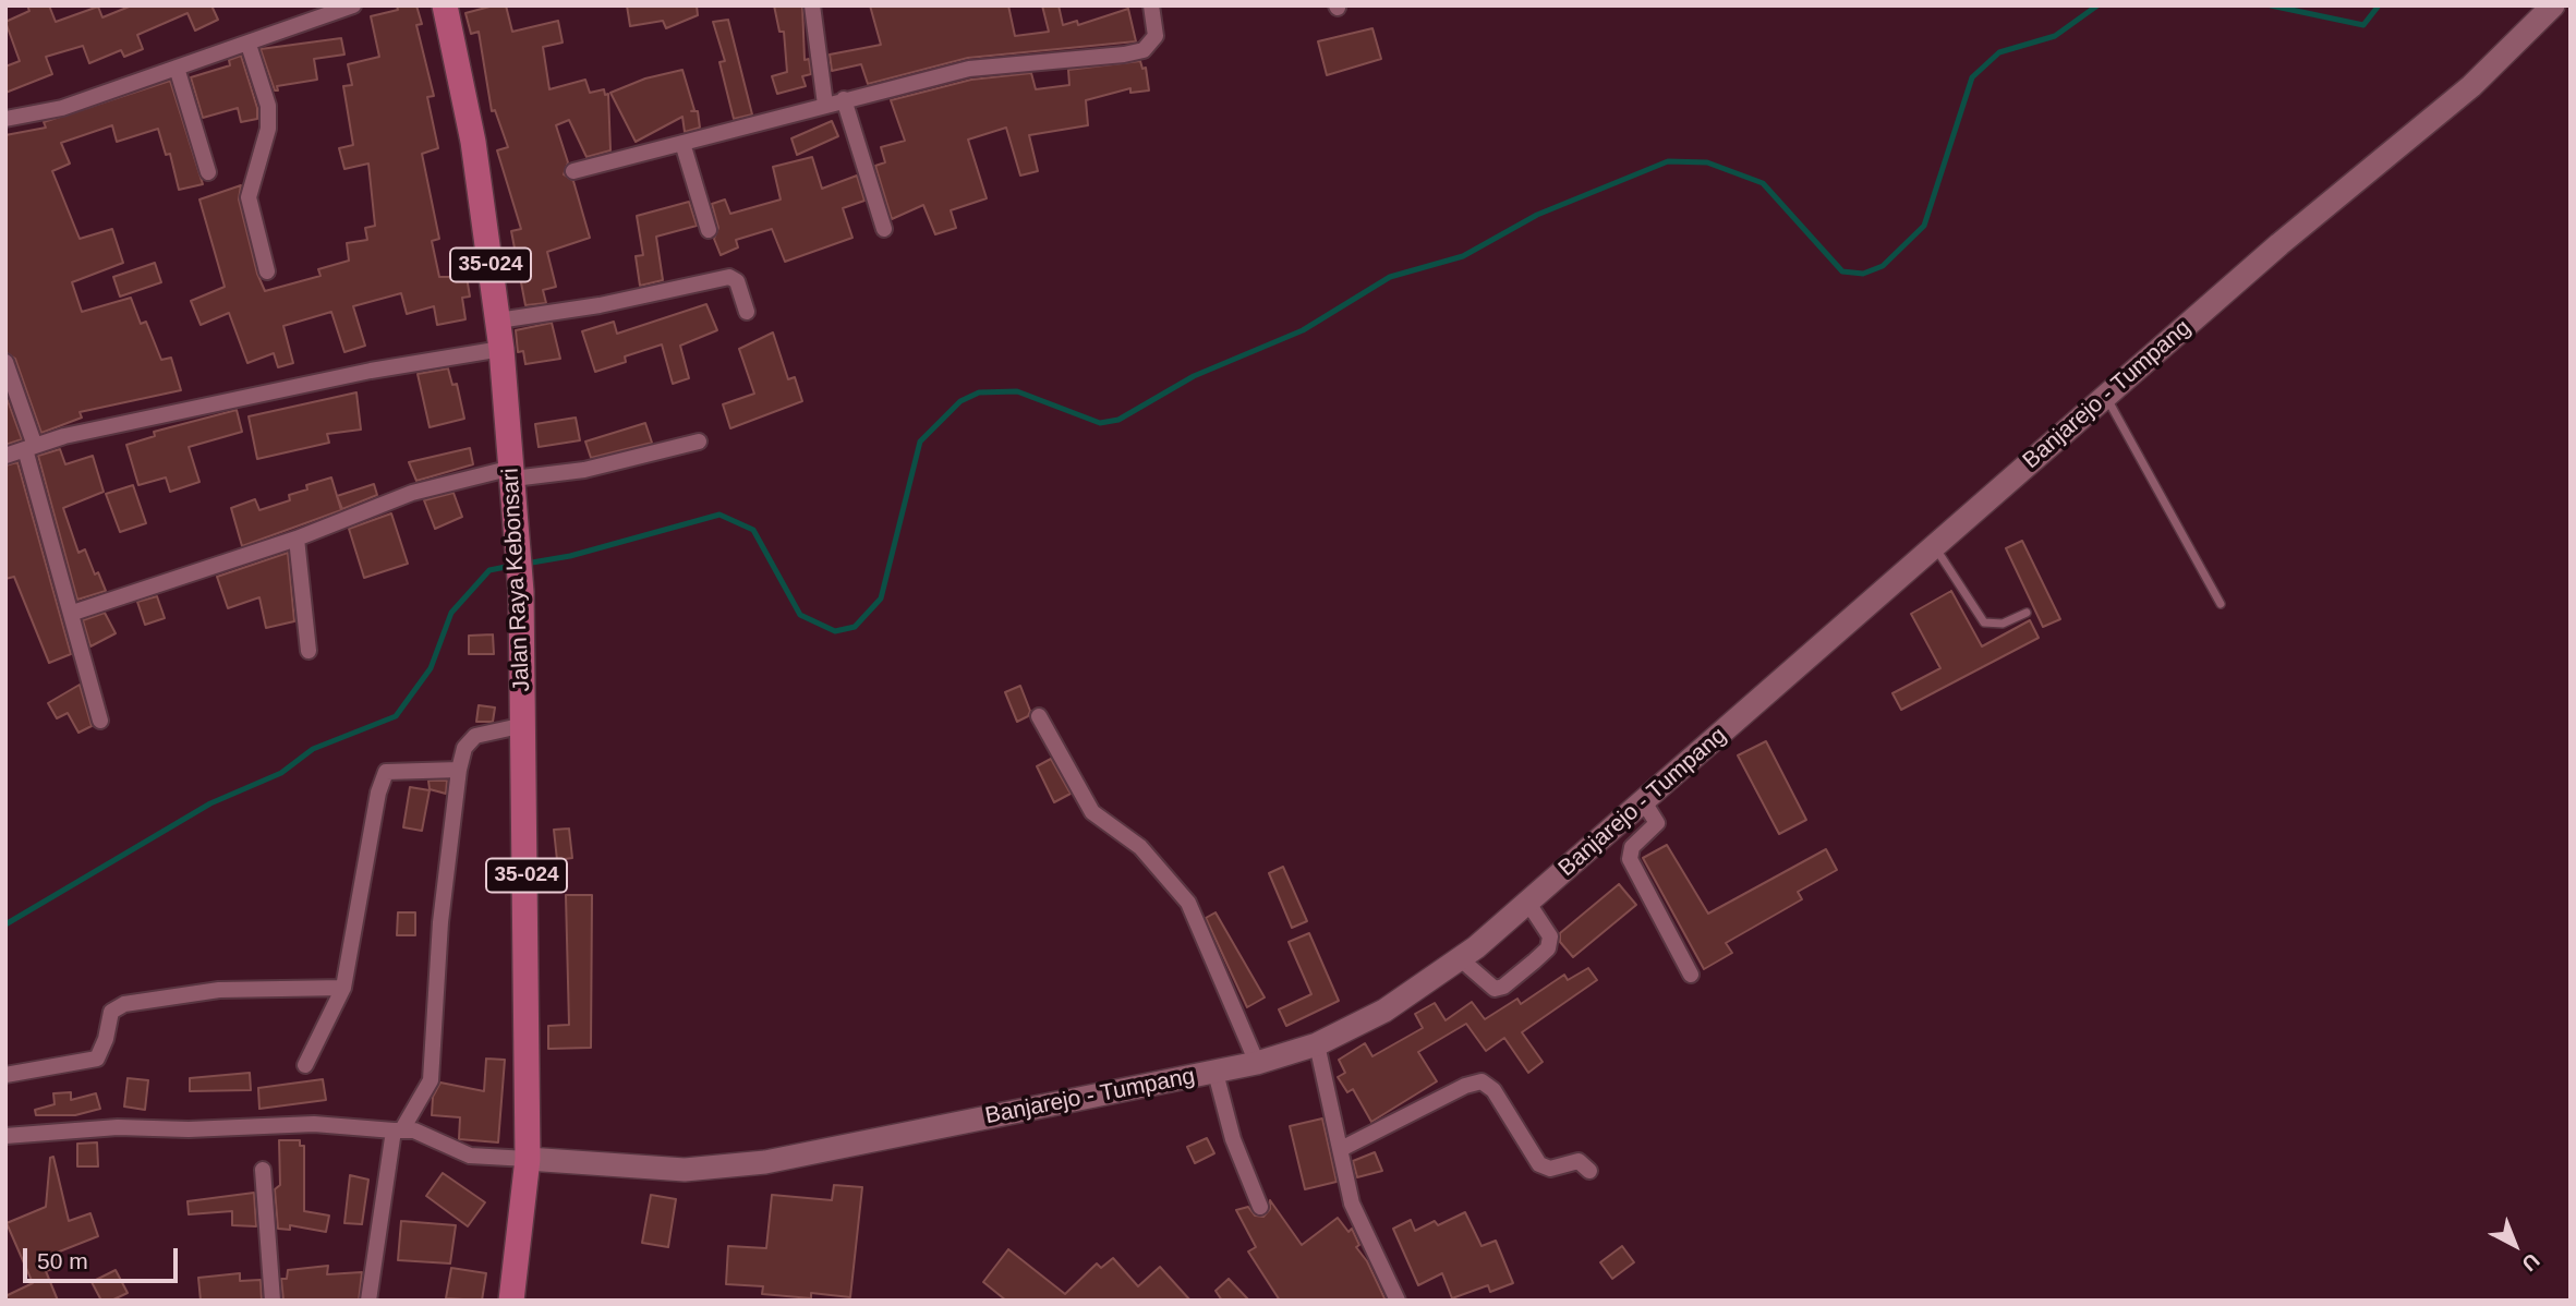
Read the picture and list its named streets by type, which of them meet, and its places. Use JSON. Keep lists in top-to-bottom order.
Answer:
{
  "streets": {
    "main road": ["35-024", "Banjarejo - Tumpang", "Jalan Raya Kebonsari"]
  },
  "crossings": [
    ["Banjarejo - Tumpang", "Jalan Raya Kebonsari"]
  ],
  "scale_bar": "50 m",
  "north": "bottom right"
}
